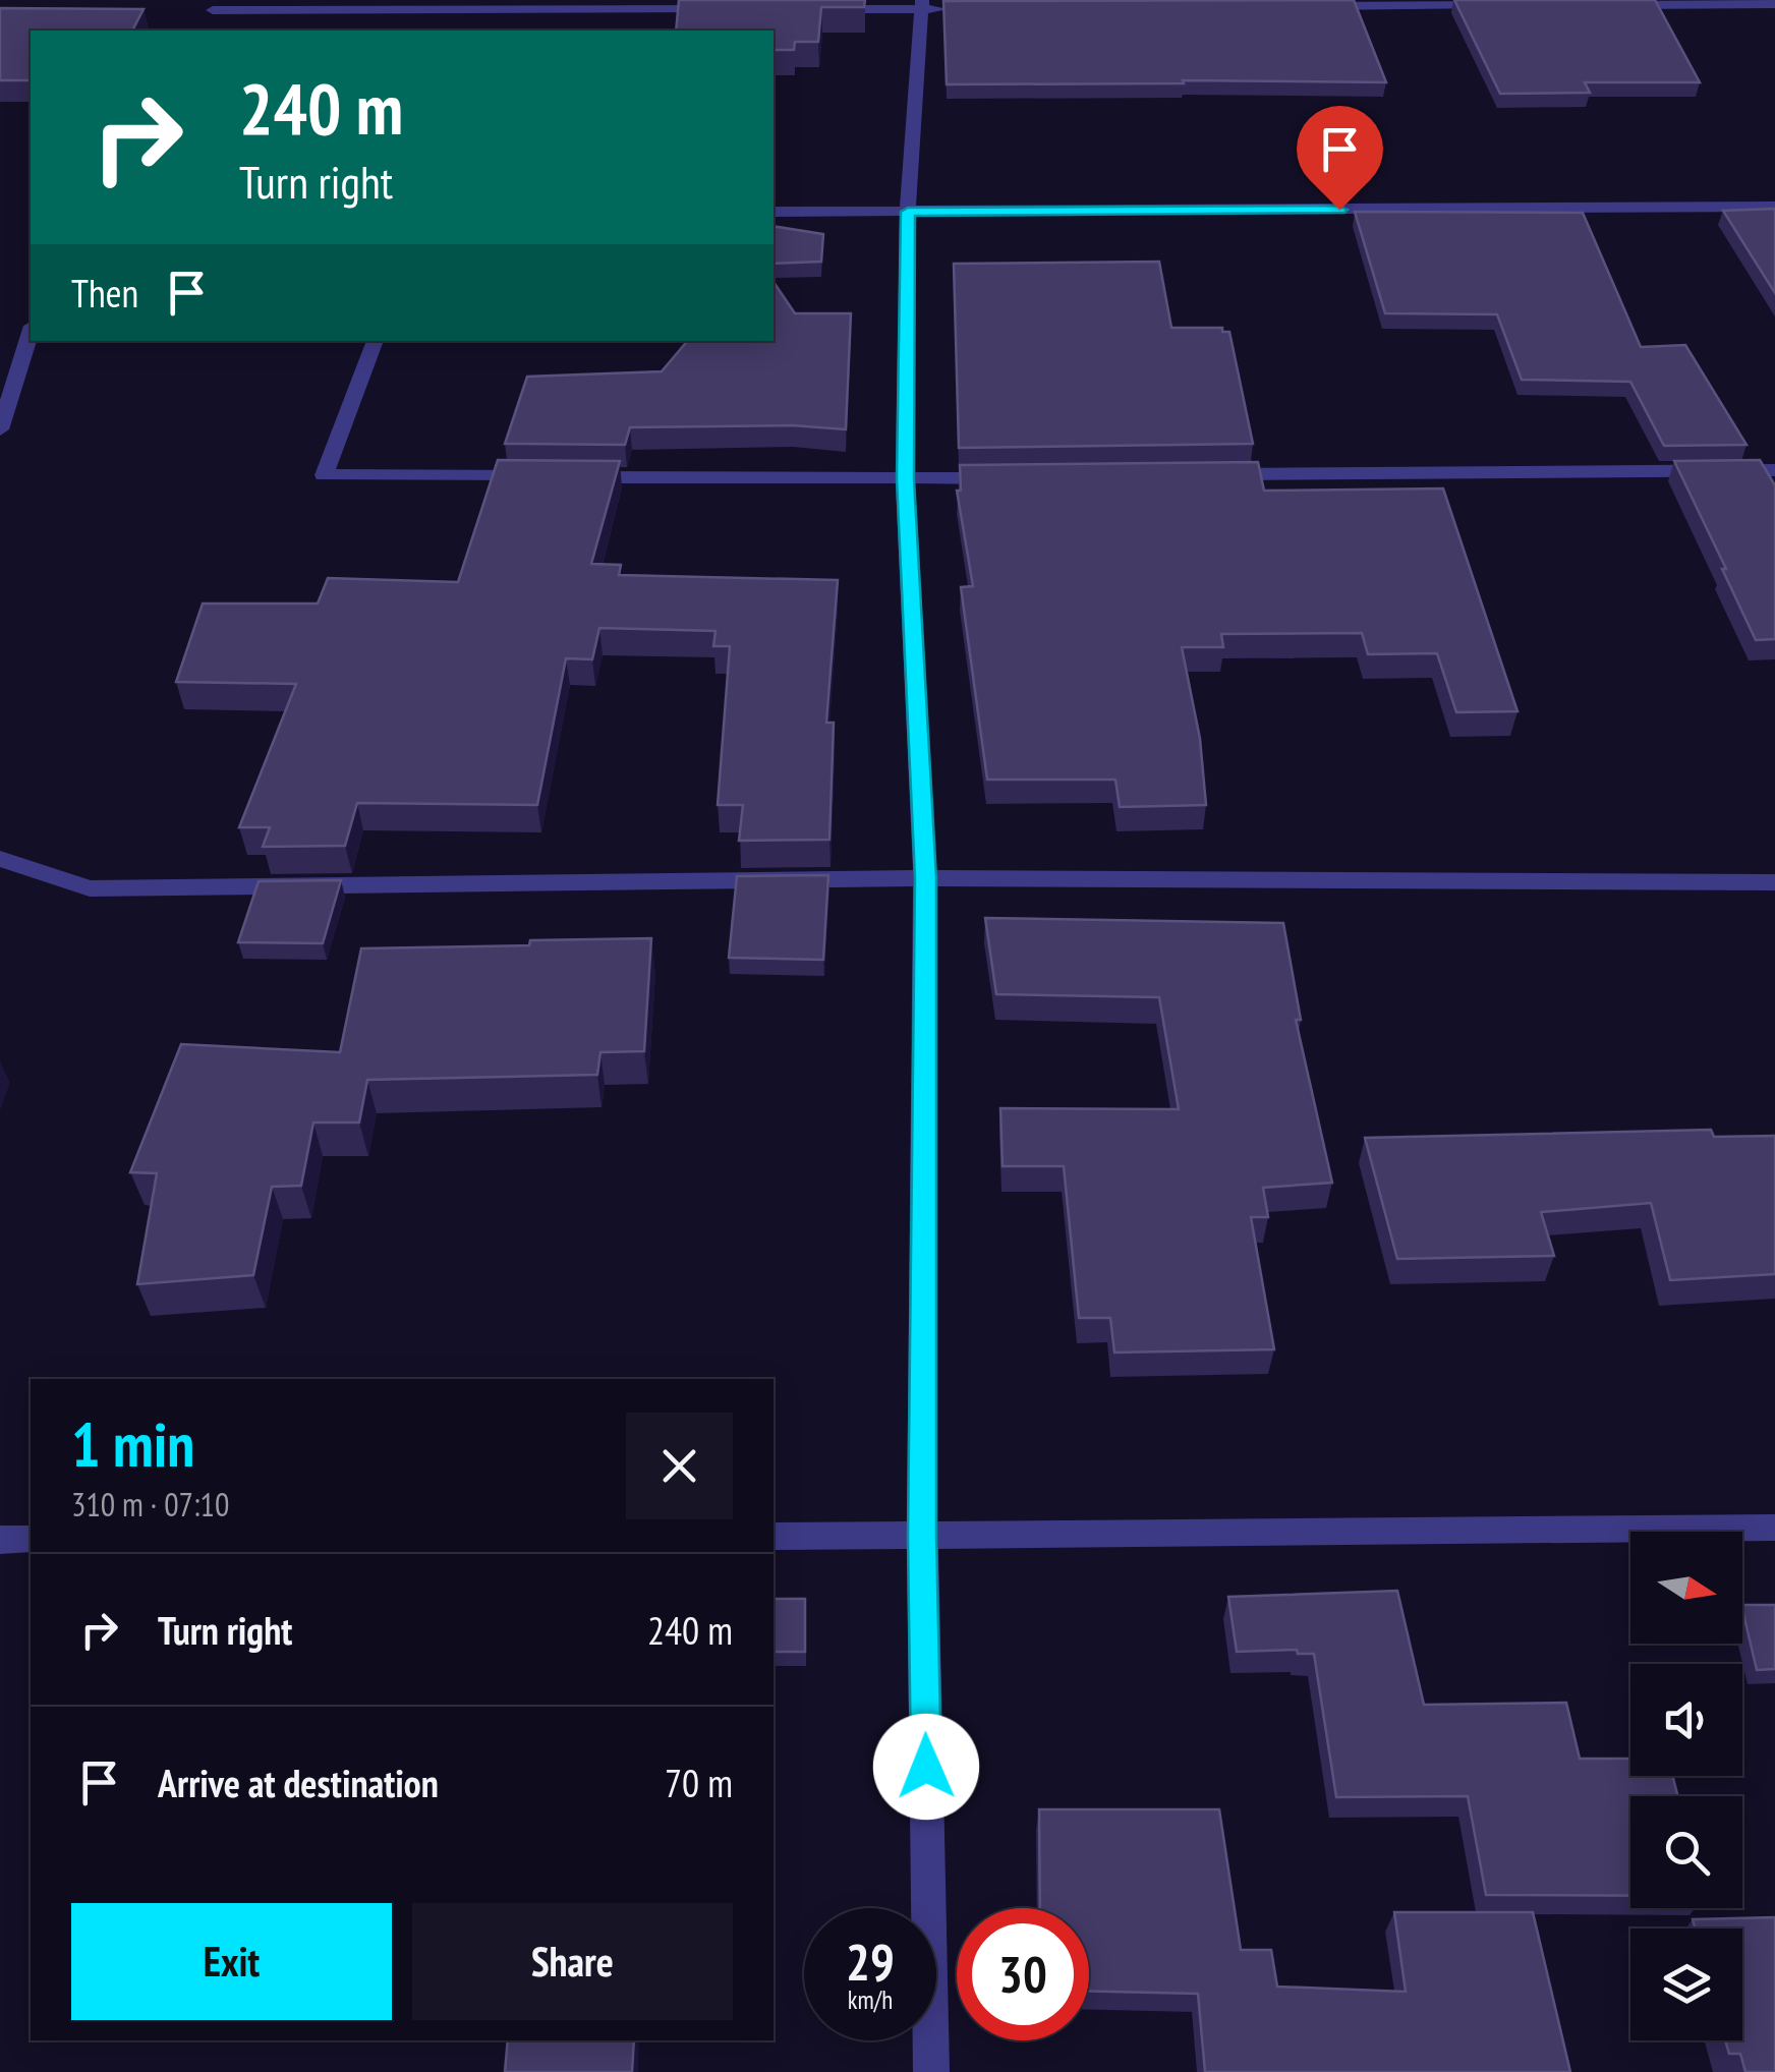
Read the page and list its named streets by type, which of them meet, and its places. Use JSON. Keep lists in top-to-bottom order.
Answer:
{
  "north": "right",
  "page": {
    "turn": ["240 m", "Turn right"],
    "then": "Then",
    "heading": ["1 min", "310 m · 07:10"],
    "list": [
      {
        "name": "Turn right",
        "value": "240 m"
      },
      {
        "name": "Arrive at destination",
        "value": "70 m"
      }
    ],
    "buttons": ["Exit", "Share"],
    "speed": "29 km/h",
    "limit": "30"
  }
}
